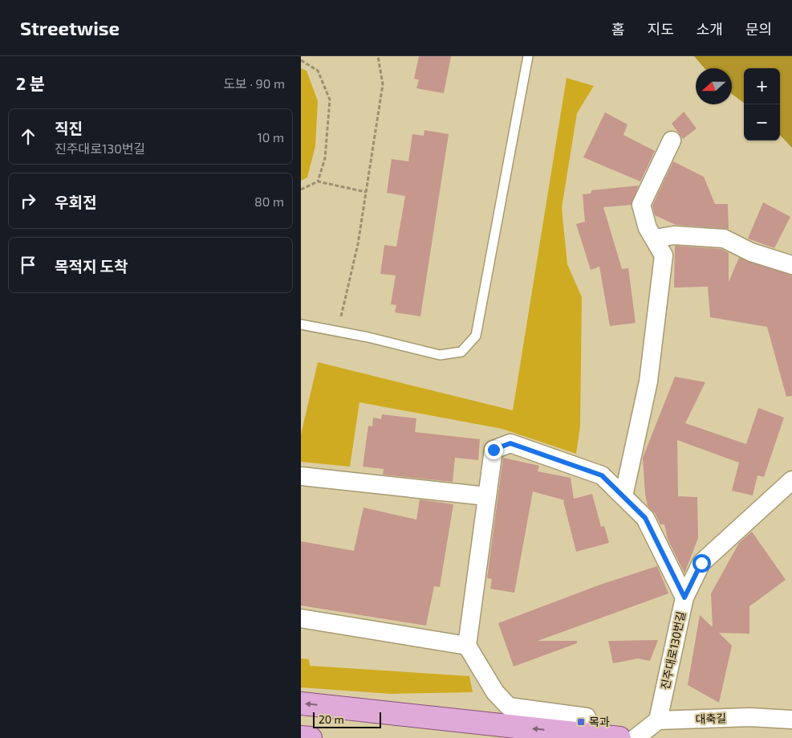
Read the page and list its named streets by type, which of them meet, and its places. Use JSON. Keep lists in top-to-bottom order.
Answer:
{
  "streets": {
    "street": ["진주대로130번길", "대축길"]
  },
  "crossings": [
    ["진주대로130번길", "대축길"]
  ],
  "places": {
    "transit": ["목과"]
  },
  "scale_bar": "20 m",
  "north": "left",
  "page": {
    "header": "Streetwise",
    "nav": [
      "홈",
      "지도",
      "소개",
      "문의"
    ],
    "heading": ["2 분", "도보 · 90 m"],
    "map_buttons": ["+", "−"],
    "list": [
      ["직진", "진주대로130번길", "10 m"],
      ["우회전", "80 m"],
      "목적지 도착"
    ],
    "scale": "20 m"
  }
}
